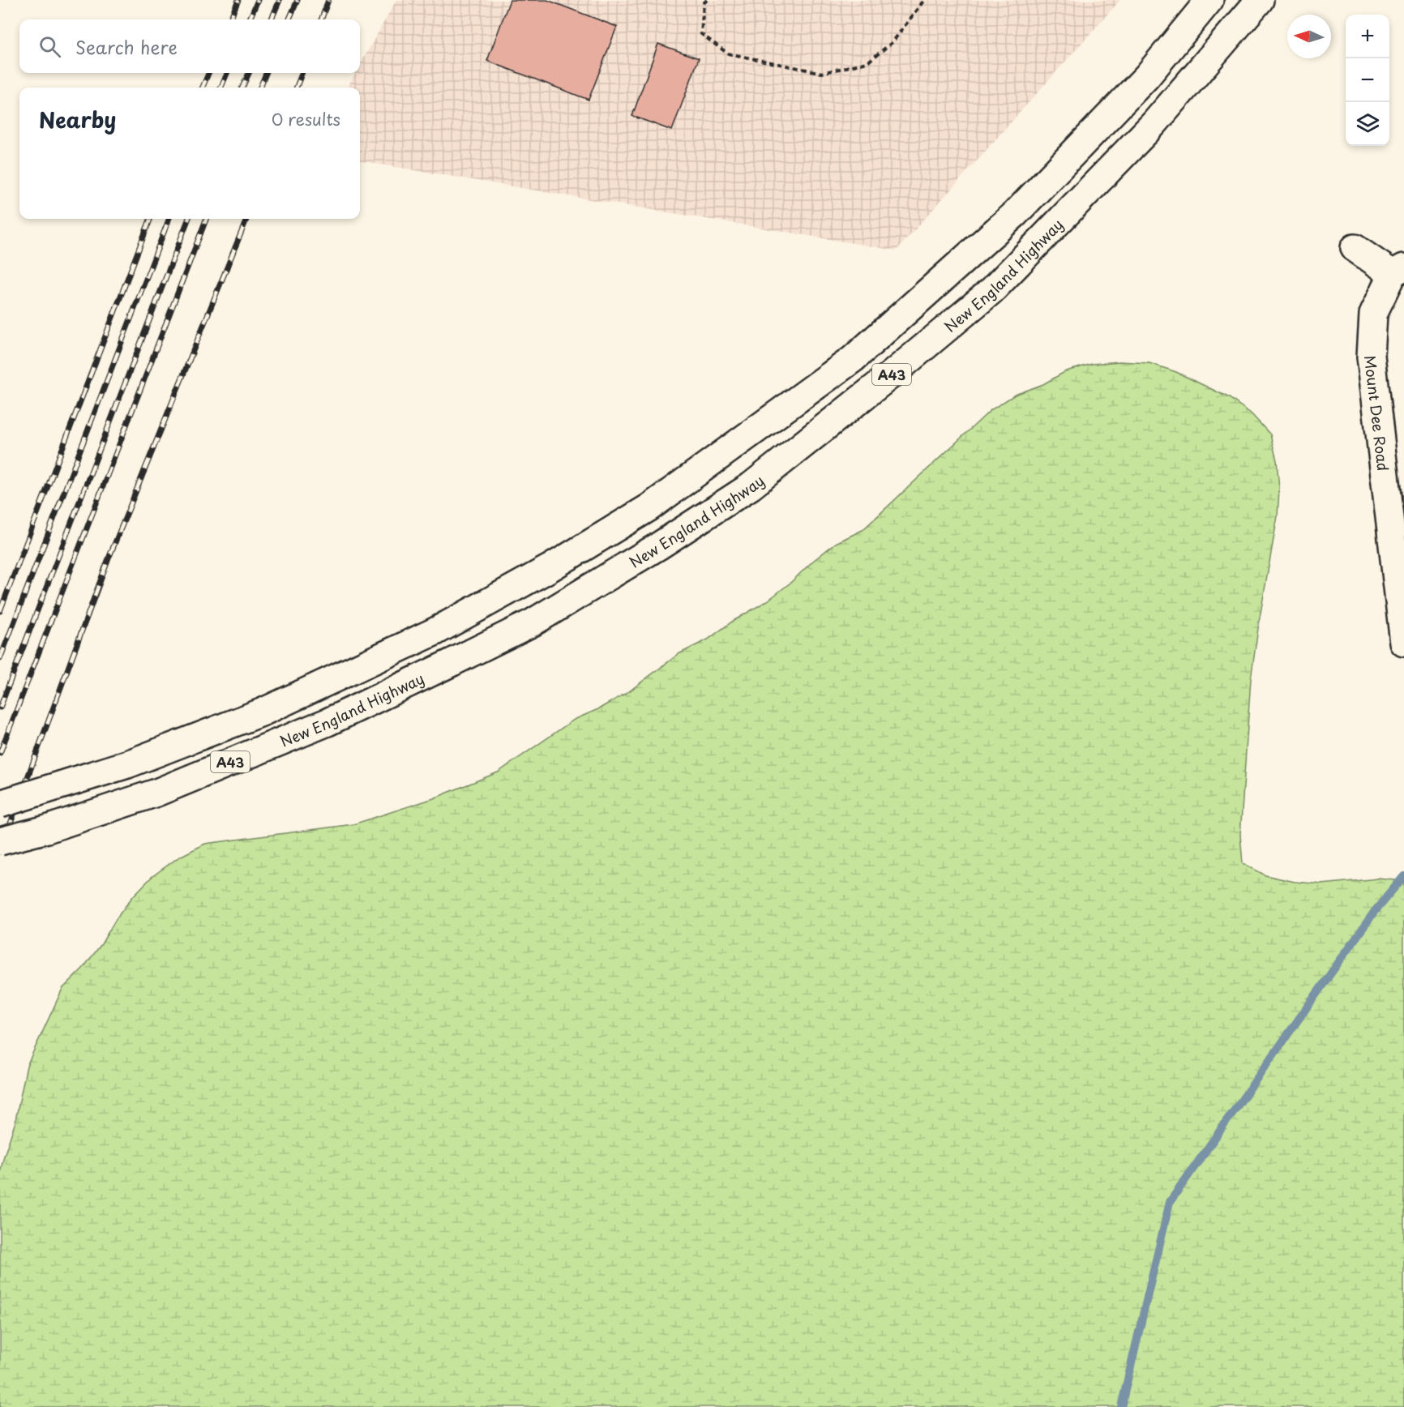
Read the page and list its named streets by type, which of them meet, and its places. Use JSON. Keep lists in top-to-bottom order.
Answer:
{
  "streets": {
    "main road": ["New England Highway", "A43", "Mount Dee Road"]
  },
  "north": "left",
  "page": {
    "map_buttons": ["+", "−"],
    "search": "Search here",
    "heading": ["Nearby", "0 results"]
  }
}
